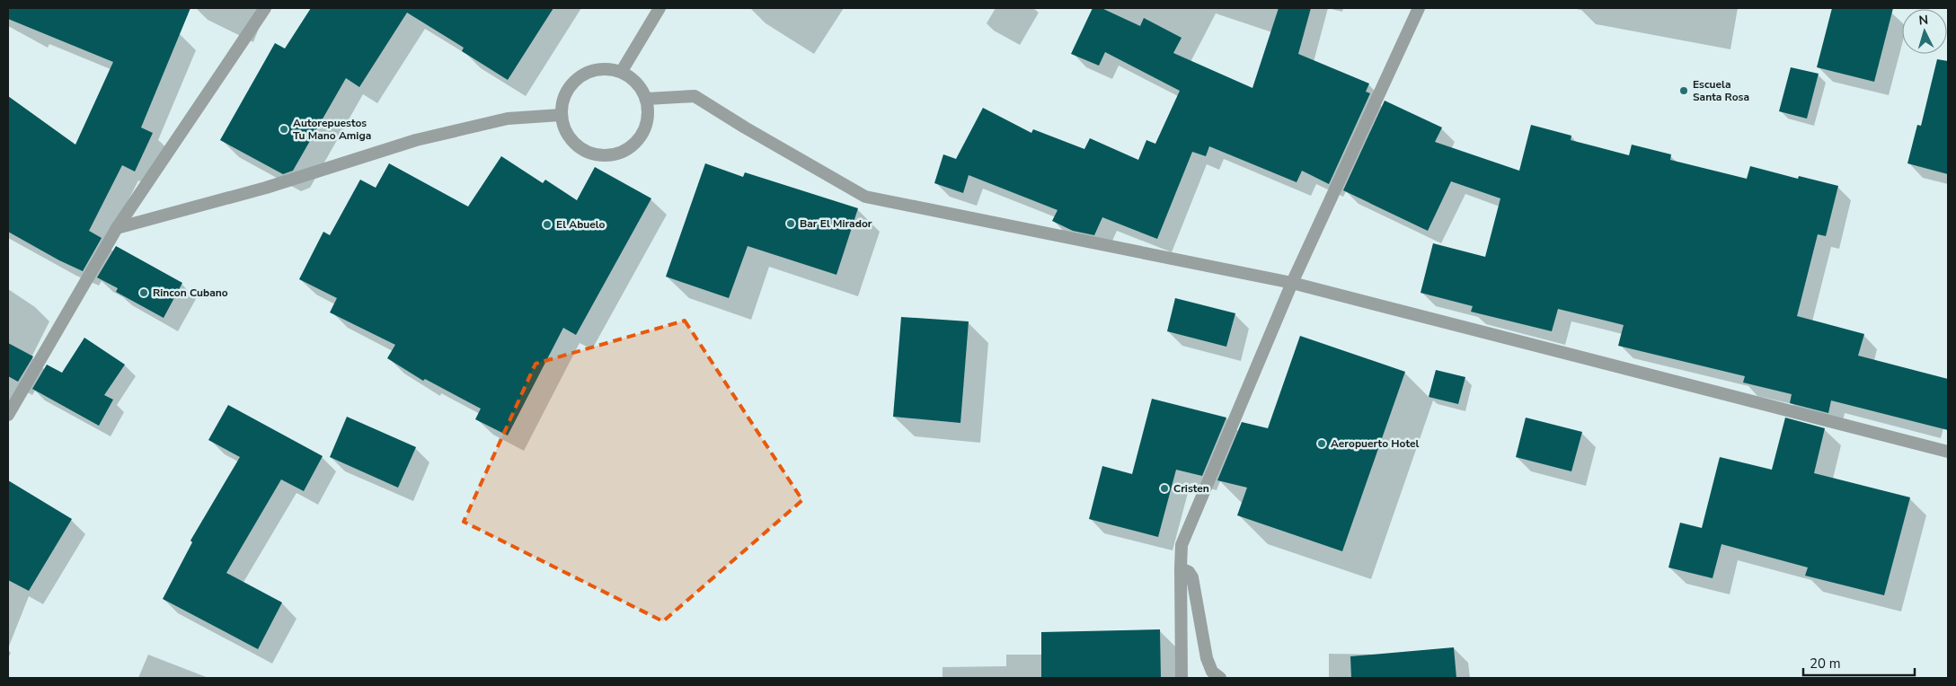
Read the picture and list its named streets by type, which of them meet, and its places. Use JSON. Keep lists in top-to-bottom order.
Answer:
{
  "places": [
    "Escuela Santa Rosa",
    "Autorepuestos Tu Mano Amiga",
    "Bar El Mirador",
    "El Abuelo",
    "Rincon Cubano",
    "Aeropuerto Hotel",
    "Cristen"
  ],
  "scale_bar": "20 m",
  "north": "top"
}
